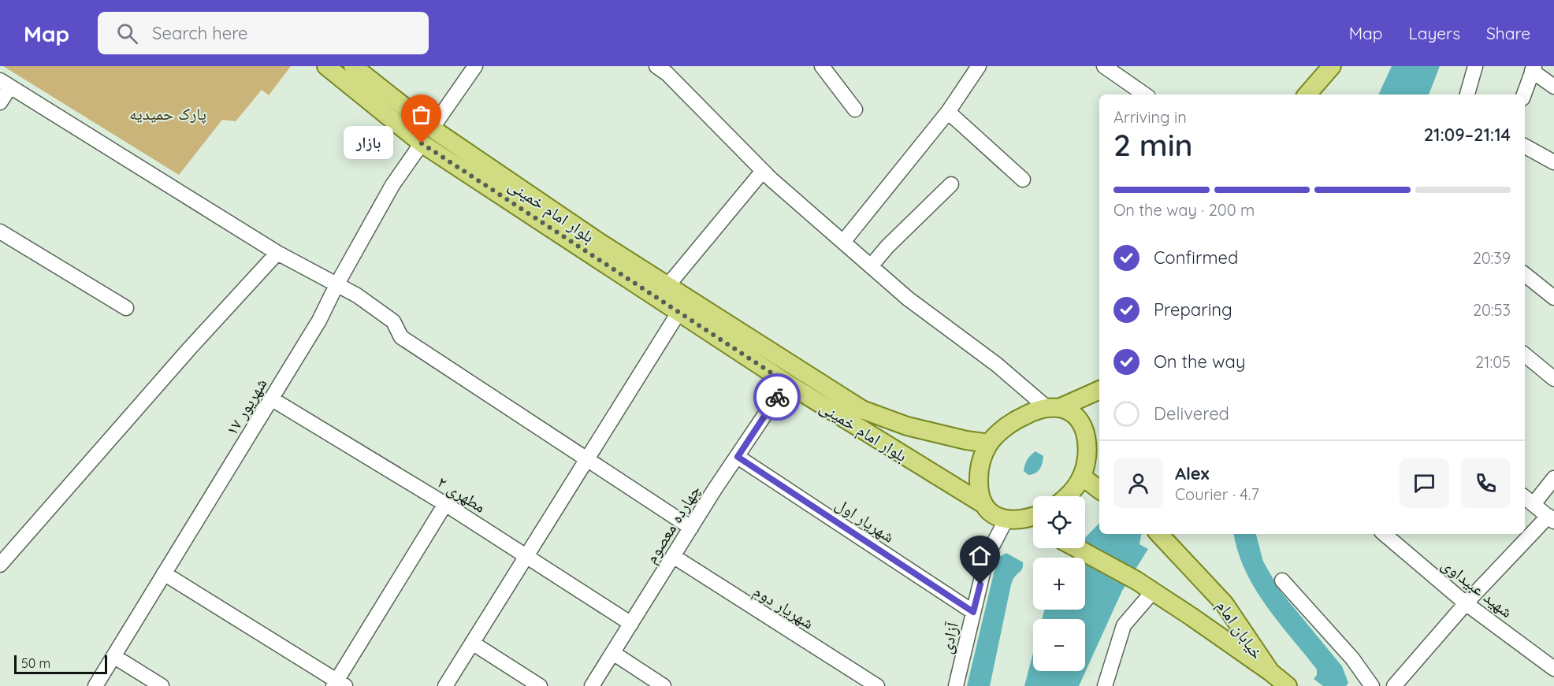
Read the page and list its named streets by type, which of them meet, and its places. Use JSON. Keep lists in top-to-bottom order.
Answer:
{
  "streets": {
    "main road": ["بلوار امام خمینی", "خیابان امام"],
    "street": [
      "۱۷ شهریور",
      "مطهری ۲",
      "شهریار اول",
      "چهارده معصوم",
      "شهید عبیداوی",
      "شهریار دوم",
      "آزادی"
    ]
  },
  "crossings": [
    ["بلوار امام خمینی", "۱۷ شهریور"],
    ["بلوار امام خمینی", "چهارده معصوم"],
    ["بلوار امام خمینی", "آزادی"],
    ["۱۷ شهریور", "مطهری ۲"],
    ["مطهری ۲", "چهارده معصوم"],
    ["شهریار اول", "چهارده معصوم"],
    ["شهریار اول", "آزادی"],
    ["چهارده معصوم", "شهریار دوم"]
  ],
  "parks": ["پارک حمیدیه"],
  "places": ["بازار"],
  "scale_bar": "50 m",
  "page": {
    "header": "Map",
    "search": "Search here",
    "nav": ["Map", "Layers", "Share"],
    "heading": ["2 min", "Arriving in", "21:09–21:14"],
    "panel": ["Alex", "Courier · 4.7"],
    "bubble": "بازار",
    "bar": "On the way · 200 m",
    "list": [
      ["Confirmed", "20:39"],
      ["Preparing", "20:53"],
      ["On the way", "21:05"],
      "Delivered"
    ],
    "map_buttons": ["+", "−"],
    "scale": "50 m"
  }
}
